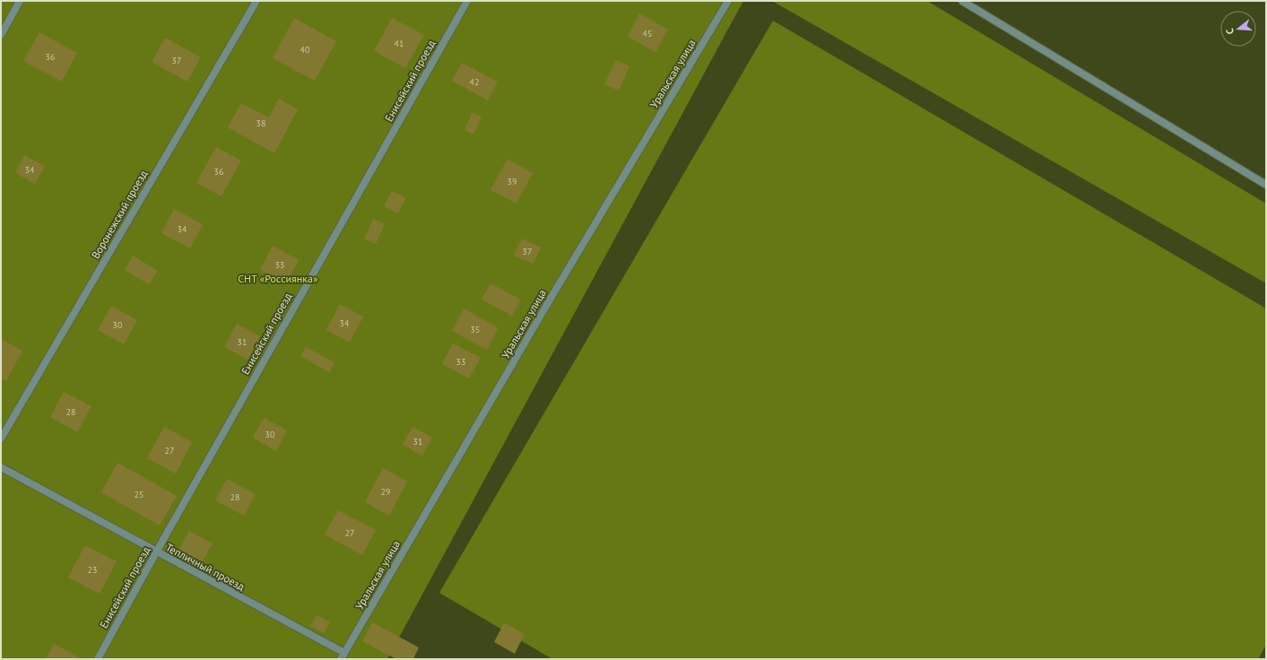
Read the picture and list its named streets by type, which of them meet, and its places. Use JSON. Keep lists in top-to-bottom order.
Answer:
{
  "streets": {
    "lane": [
      "Уральская улица",
      "Енисейский проезд",
      "Воронежский проезд",
      "Тепличный проезд"
    ]
  },
  "crossings": [
    ["Уральская улица", "Тепличный проезд"],
    ["Енисейский проезд", "Тепличный проезд"]
  ],
  "parks": ["СНТ «Россиянка»"],
  "house_numbers": [
    "45",
    "41",
    "40",
    "36",
    "37",
    "42",
    "38",
    "34",
    "36",
    "39",
    "34",
    "37",
    "33",
    "34",
    "30",
    "35",
    "31",
    "33",
    "28",
    "30",
    "31",
    "27",
    "29",
    "25",
    "28",
    "27",
    "23"
  ],
  "north": "left"
}
